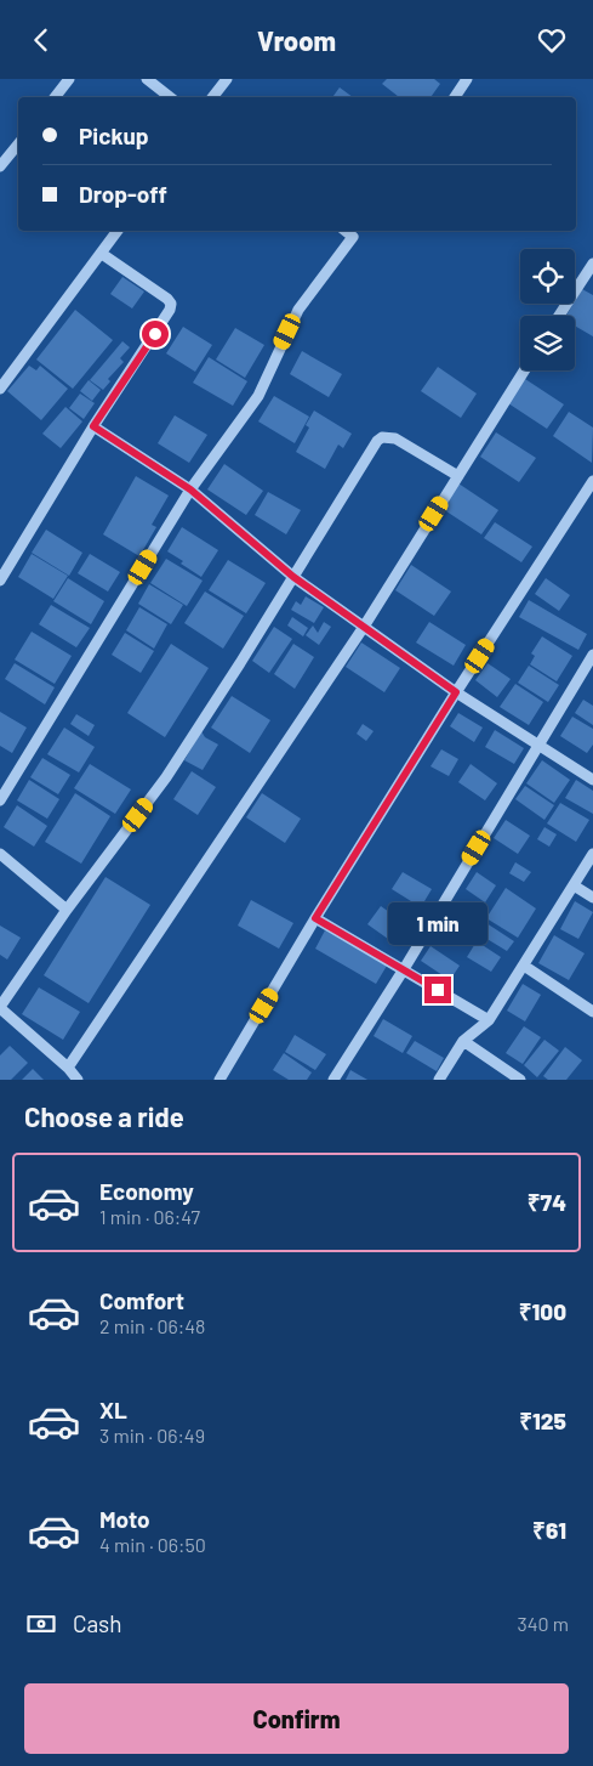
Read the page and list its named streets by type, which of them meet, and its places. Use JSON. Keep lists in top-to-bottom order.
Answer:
{
  "page": {
    "header": "Vroom",
    "banner": ["Pickup", "Drop-off"],
    "bubble": "1 min",
    "heading": "Choose a ride",
    "list": [
      {
        "name": "Economy",
        "note": "1 min · 06:47",
        "value": "₹74"
      },
      {
        "name": "Comfort",
        "note": "2 min · 06:48",
        "value": "₹100"
      },
      {
        "name": "XL",
        "note": "3 min · 06:49",
        "value": "₹125"
      },
      {
        "name": "Moto",
        "note": "4 min · 06:50",
        "value": "₹61"
      }
    ],
    "pay": ["Cash", "340 m"],
    "buttons": "Confirm"
  }
}
